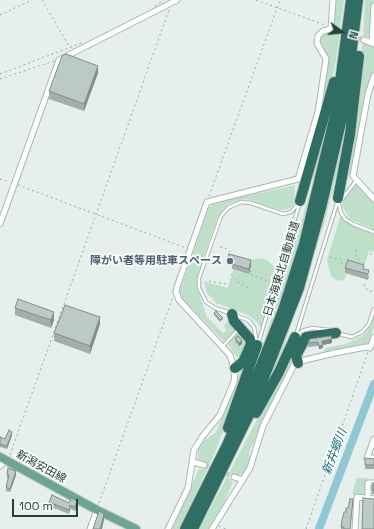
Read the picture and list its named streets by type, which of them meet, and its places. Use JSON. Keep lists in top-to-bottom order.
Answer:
{
  "streets": {
    "highway": ["日本海東北自動車道"],
    "main road": ["新潟安田線"]
  },
  "water": ["新井郷川"],
  "places": ["障がい者等用駐車スペース"],
  "scale_bar": "100 m",
  "north": "right"
}
